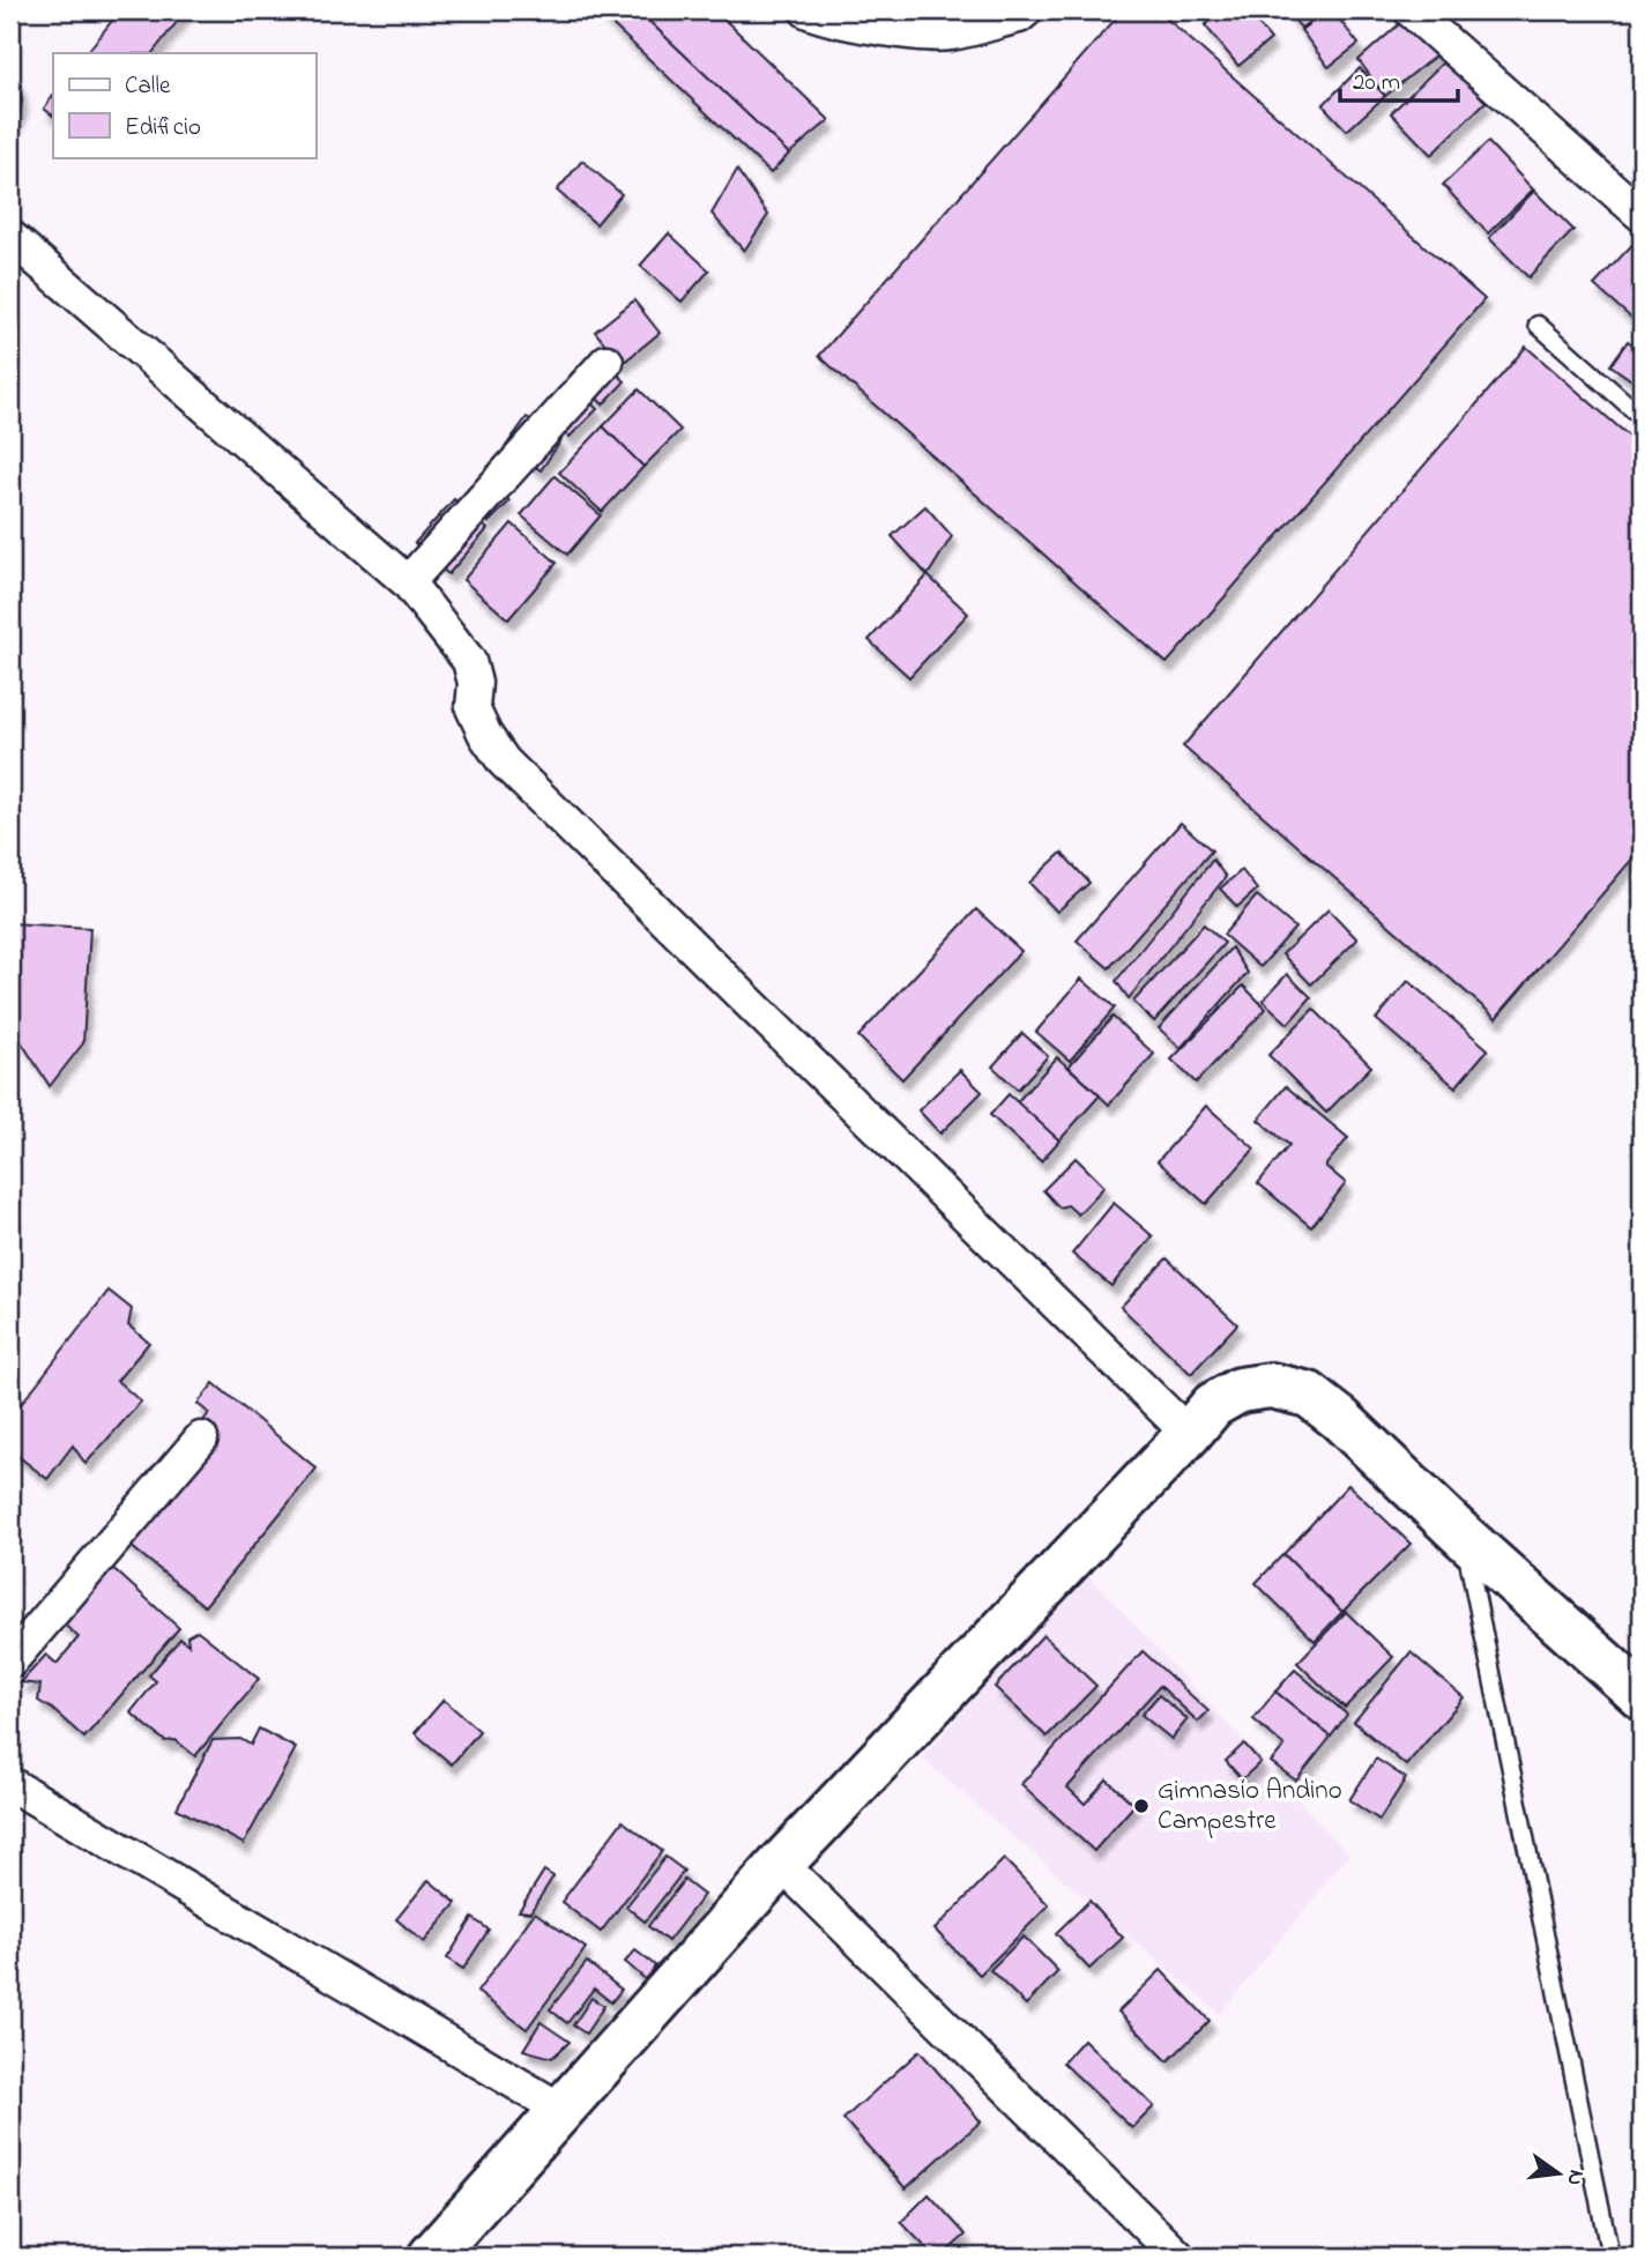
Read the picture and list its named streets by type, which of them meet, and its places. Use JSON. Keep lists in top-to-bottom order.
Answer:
{
  "places": ["Gimnasio Andino Campestre"],
  "legend": ["Calle", "Edificio"],
  "scale_bar": "20 m",
  "north": "right"
}
